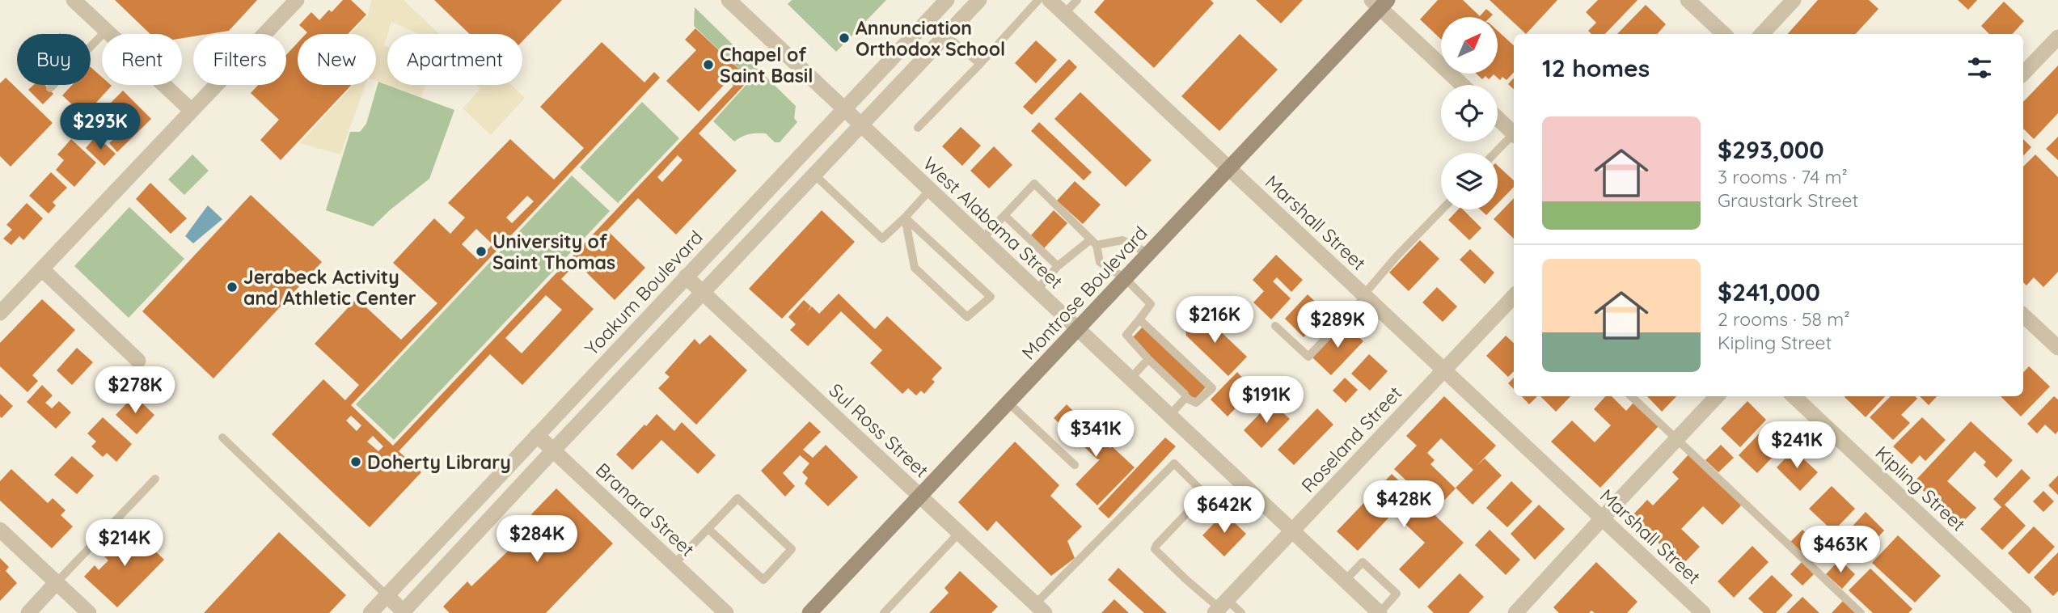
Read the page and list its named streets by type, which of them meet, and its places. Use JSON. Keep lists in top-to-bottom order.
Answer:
{
  "streets": {
    "main road": ["Montrose Boulevard"],
    "street": [
      "West Alabama Street",
      "Marshall Street",
      "Yoakum Boulevard",
      "Sul Ross Street",
      "Roseland Street",
      "Kipling Street",
      "Branard Street"
    ]
  },
  "crossings": [
    ["West Alabama Street", "Yoakum Boulevard"],
    ["West Alabama Street", "Montrose Boulevard"],
    ["West Alabama Street", "Roseland Street"],
    ["Marshall Street", "Montrose Boulevard"],
    ["Marshall Street", "Roseland Street"],
    ["Yoakum Boulevard", "Sul Ross Street"],
    ["Yoakum Boulevard", "Branard Street"],
    ["Montrose Boulevard", "Sul Ross Street"]
  ],
  "places": [
    "Annunciation Orthodox School",
    "Chapel of Saint Basil",
    "University of Saint Thomas",
    "Jerabeck Activity and Athletic Center",
    "Doherty Library"
  ],
  "north": "top right",
  "page": {
    "chip": [
      "Buy",
      "Rent",
      "Filters",
      "New",
      "Apartment"
    ],
    "heading": "12 homes",
    "list": [
      {
        "name": "$293,000",
        "note": "3 rooms · 74 m² · Graustark Street"
      },
      {
        "name": "$241,000",
        "note": "2 rooms · 58 m² · Kipling Street"
      }
    ],
    "price": [
      "$293K",
      "$216K",
      "$289K",
      "$278K",
      "$191K",
      "$341K",
      "$241K",
      "$428K",
      "$642K",
      "$284K",
      "$214K",
      "$463K"
    ]
  }
}
